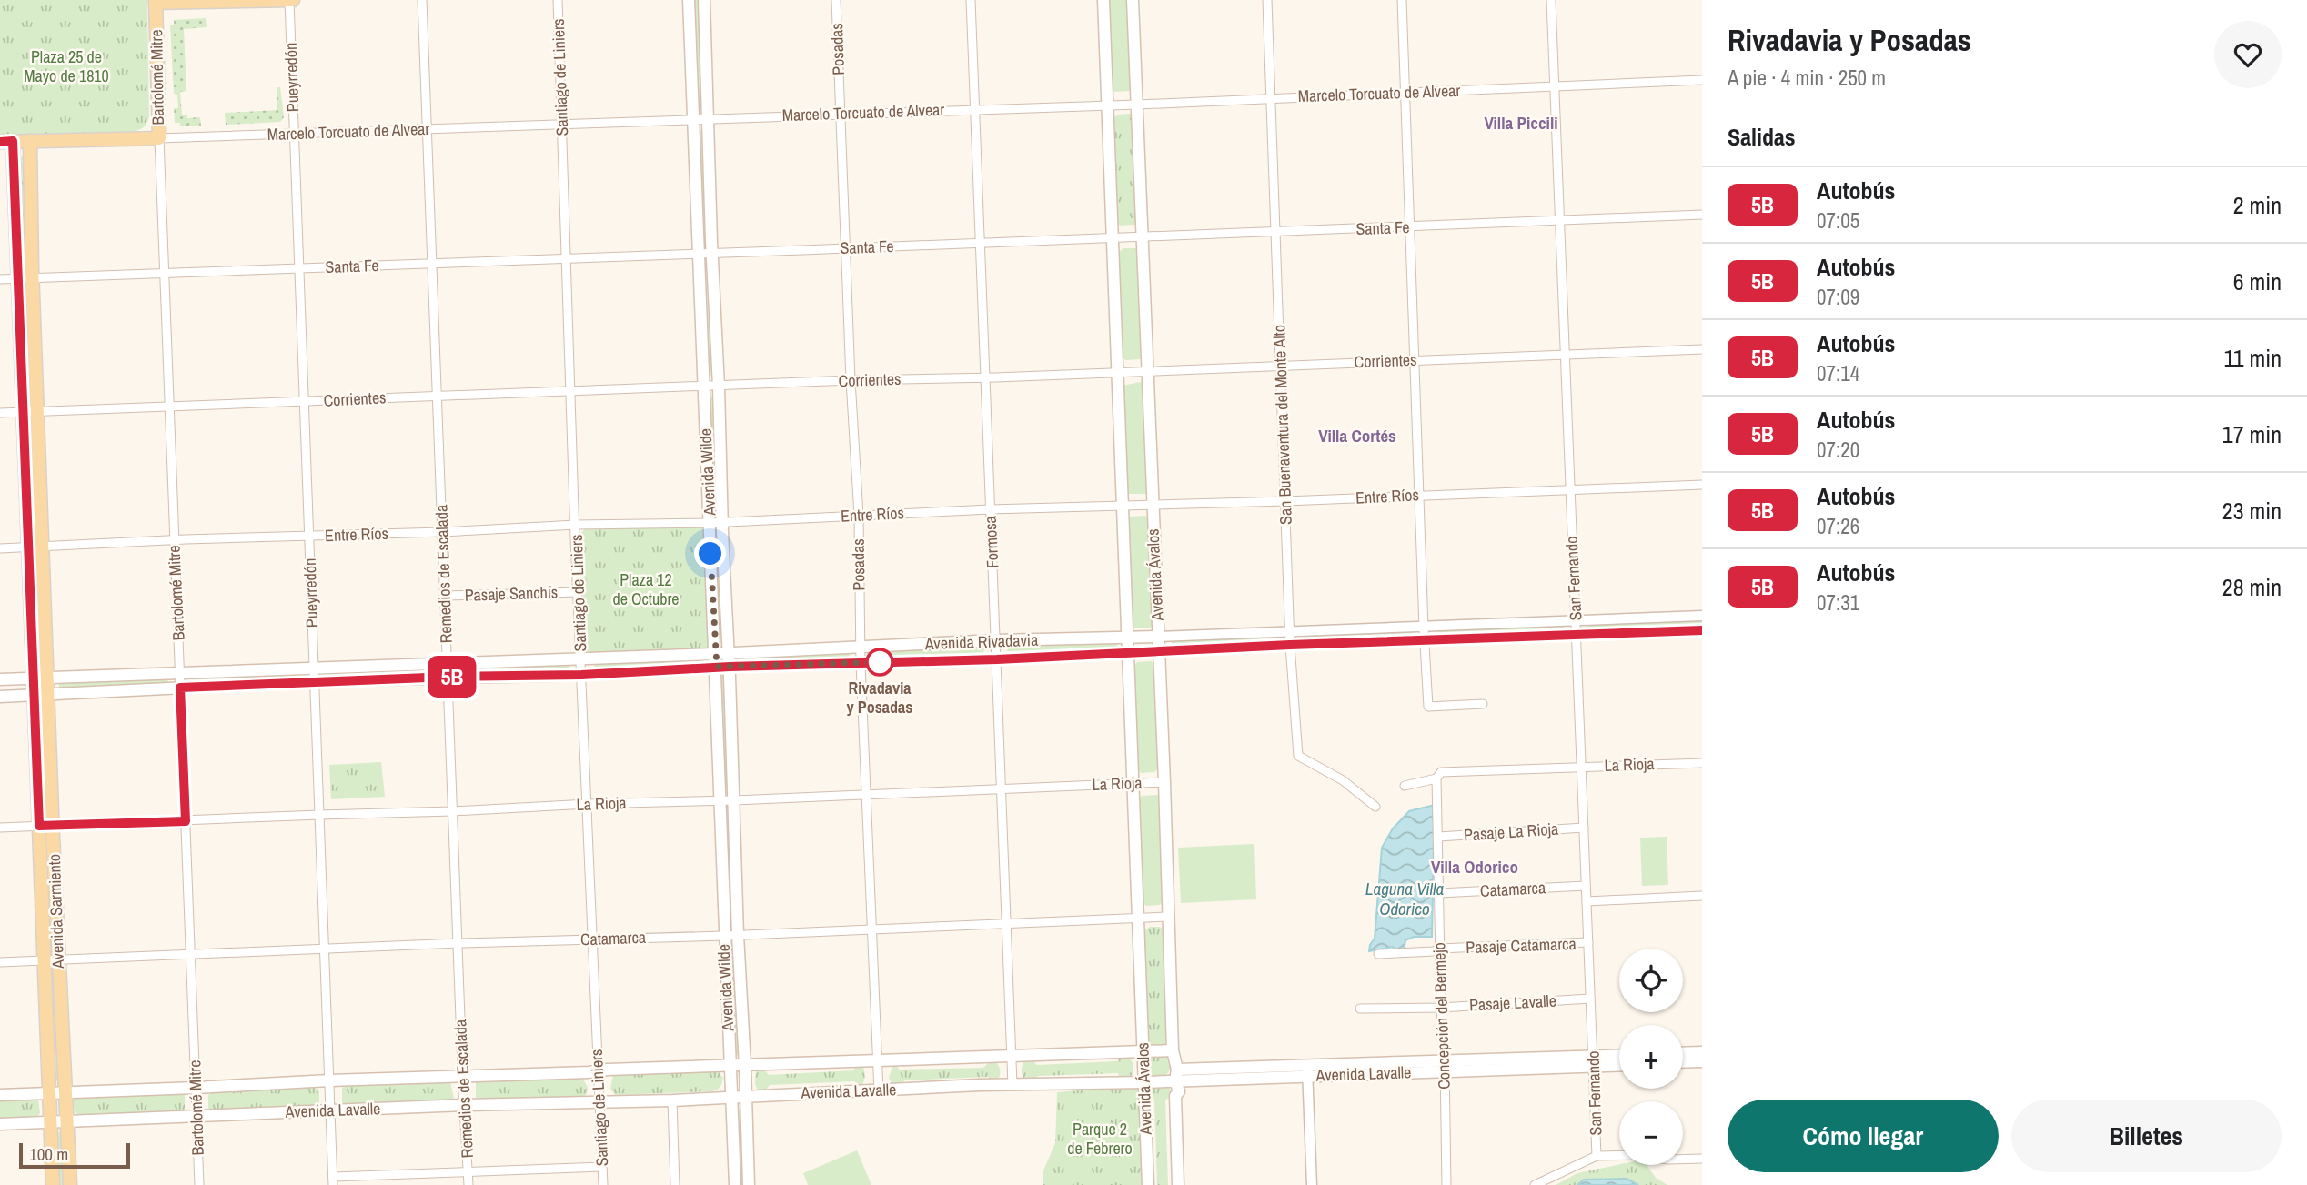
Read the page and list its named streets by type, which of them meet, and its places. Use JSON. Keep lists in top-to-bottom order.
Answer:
{
  "streets": {
    "main road": [
      "Bartolomé Mitre",
      "Marcelo Torcuato de Alvear",
      "Avenida Wilde",
      "Avenida Ávalos",
      "Avenida Rivadavia",
      "Avenida Sarmiento",
      "Avenida Lavalle"
    ],
    "street": [
      "Posadas",
      "Pueyrredón",
      "Santiago de Liniers",
      "Santa Fe",
      "Corrientes",
      "San Buenaventura del Monte Alto",
      "Entre Ríos",
      "Formosa",
      "Remedios de Escalada",
      "San Fernando",
      "Pasaje Sanchís",
      "La Rioja",
      "Pasaje La Rioja",
      "Catamarca",
      "Pasaje Catamarca",
      "Pasaje Lavalle",
      "Concepción del Bermejo"
    ]
  },
  "crossings": [
    ["Posadas", "Marcelo Torcuato de Alvear"],
    ["Posadas", "Santa Fe"],
    ["Posadas", "Corrientes"],
    ["Posadas", "Entre Ríos"],
    ["Posadas", "Avenida Rivadavia"],
    ["Posadas", "La Rioja"],
    ["Posadas", "Catamarca"],
    ["Posadas", "Avenida Lavalle"],
    ["Bartolomé Mitre", "Marcelo Torcuato de Alvear"],
    ["Bartolomé Mitre", "Santa Fe"],
    ["Bartolomé Mitre", "Corrientes"],
    ["Bartolomé Mitre", "Entre Ríos"],
    ["Bartolomé Mitre", "Avenida Rivadavia"],
    ["Bartolomé Mitre", "La Rioja"],
    ["Bartolomé Mitre", "Catamarca"],
    ["Bartolomé Mitre", "Avenida Lavalle"],
    ["Pueyrredón", "Marcelo Torcuato de Alvear"],
    ["Pueyrredón", "Santa Fe"],
    ["Pueyrredón", "Corrientes"],
    ["Pueyrredón", "Entre Ríos"],
    ["Pueyrredón", "Avenida Rivadavia"],
    ["Pueyrredón", "La Rioja"],
    ["Pueyrredón", "Catamarca"],
    ["Pueyrredón", "Avenida Lavalle"],
    ["Santiago de Liniers", "Marcelo Torcuato de Alvear"],
    ["Santiago de Liniers", "Santa Fe"],
    ["Santiago de Liniers", "Corrientes"],
    ["Santiago de Liniers", "Entre Ríos"],
    ["Santiago de Liniers", "Pasaje Sanchís"],
    ["Santiago de Liniers", "Avenida Rivadavia"],
    ["Santiago de Liniers", "La Rioja"],
    ["Santiago de Liniers", "Catamarca"],
    ["Santiago de Liniers", "Avenida Lavalle"],
    ["Marcelo Torcuato de Alvear", "San Buenaventura del Monte Alto"],
    ["Marcelo Torcuato de Alvear", "Avenida Wilde"],
    ["Marcelo Torcuato de Alvear", "Formosa"],
    ["Marcelo Torcuato de Alvear", "Remedios de Escalada"],
    ["Marcelo Torcuato de Alvear", "Avenida Ávalos"],
    ["Marcelo Torcuato de Alvear", "San Fernando"],
    ["Marcelo Torcuato de Alvear", "Avenida Sarmiento"],
    ["Santa Fe", "San Buenaventura del Monte Alto"],
    ["Santa Fe", "Avenida Wilde"],
    ["Santa Fe", "Formosa"],
    ["Santa Fe", "Remedios de Escalada"],
    ["Santa Fe", "Avenida Ávalos"],
    ["Santa Fe", "San Fernando"],
    ["Santa Fe", "Avenida Sarmiento"],
    ["Corrientes", "San Buenaventura del Monte Alto"],
    ["Corrientes", "Avenida Wilde"],
    ["Corrientes", "Formosa"],
    ["Corrientes", "Remedios de Escalada"],
    ["Corrientes", "Avenida Ávalos"],
    ["Corrientes", "San Fernando"],
    ["Corrientes", "Avenida Sarmiento"],
    ["San Buenaventura del Monte Alto", "Entre Ríos"],
    ["San Buenaventura del Monte Alto", "Avenida Rivadavia"],
    ["Avenida Wilde", "Entre Ríos"],
    ["Avenida Wilde", "Avenida Rivadavia"],
    ["Avenida Wilde", "La Rioja"],
    ["Avenida Wilde", "Catamarca"],
    ["Avenida Wilde", "Avenida Lavalle"],
    ["Entre Ríos", "Formosa"],
    ["Entre Ríos", "Remedios de Escalada"],
    ["Entre Ríos", "Avenida Ávalos"],
    ["Entre Ríos", "San Fernando"],
    ["Entre Ríos", "Avenida Sarmiento"],
    ["Formosa", "Avenida Rivadavia"],
    ["Formosa", "La Rioja"],
    ["Formosa", "Catamarca"],
    ["Formosa", "Avenida Lavalle"],
    ["Remedios de Escalada", "Pasaje Sanchís"],
    ["Remedios de Escalada", "Avenida Rivadavia"],
    ["Remedios de Escalada", "La Rioja"],
    ["Remedios de Escalada", "Catamarca"],
    ["Remedios de Escalada", "Avenida Lavalle"],
    ["Avenida Ávalos", "Avenida Rivadavia"],
    ["Avenida Ávalos", "La Rioja"],
    ["Avenida Ávalos", "Catamarca"],
    ["Avenida Ávalos", "Avenida Lavalle"],
    ["San Fernando", "Avenida Rivadavia"],
    ["San Fernando", "La Rioja"],
    ["San Fernando", "Pasaje La Rioja"],
    ["San Fernando", "Catamarca"],
    ["San Fernando", "Pasaje Catamarca"],
    ["San Fernando", "Pasaje Lavalle"],
    ["San Fernando", "Avenida Lavalle"],
    ["Avenida Rivadavia", "Avenida Sarmiento"],
    ["La Rioja", "Avenida Sarmiento"],
    ["La Rioja", "Concepción del Bermejo"],
    ["Pasaje La Rioja", "Concepción del Bermejo"],
    ["Catamarca", "Avenida Sarmiento"],
    ["Catamarca", "Concepción del Bermejo"],
    ["Avenida Sarmiento", "Avenida Lavalle"],
    ["Pasaje Catamarca", "Concepción del Bermejo"],
    ["Pasaje Lavalle", "Concepción del Bermejo"],
    ["Concepción del Bermejo", "Avenida Lavalle"]
  ],
  "districts": ["Villa Piccili", "Villa Cortés", "Villa Odorico"],
  "water": ["Laguna Villa Odorico"],
  "parks": ["Plaza 25 de Mayo de 1810", "Plaza 12 de Octubre", "Parque 2 de Febrero"],
  "places": ["Rivadavia y Posadas"],
  "lines": ["bus line 5B"],
  "scale_bar": "100 m",
  "page": {
    "on_map": "5B",
    "heading": [
      ["Rivadavia y Posadas", "A pie · 4 min · 250 m"],
      "Salidas"
    ],
    "list": [
      {
        "mark": "5B",
        "name": "Autobús",
        "note": "07:05",
        "value": "2 min"
      },
      {
        "mark": "5B",
        "name": "Autobús",
        "note": "07:09",
        "value": "6 min"
      },
      {
        "mark": "5B",
        "name": "Autobús",
        "note": "07:14",
        "value": "11 min"
      },
      {
        "mark": "5B",
        "name": "Autobús",
        "note": "07:20",
        "value": "17 min"
      },
      {
        "mark": "5B",
        "name": "Autobús",
        "note": "07:26",
        "value": "23 min"
      },
      {
        "mark": "5B",
        "name": "Autobús",
        "note": "07:31",
        "value": "28 min"
      }
    ],
    "map_buttons": ["+", "−"],
    "buttons": ["Cómo llegar", "Billetes"],
    "scale": "100 m"
  }
}
